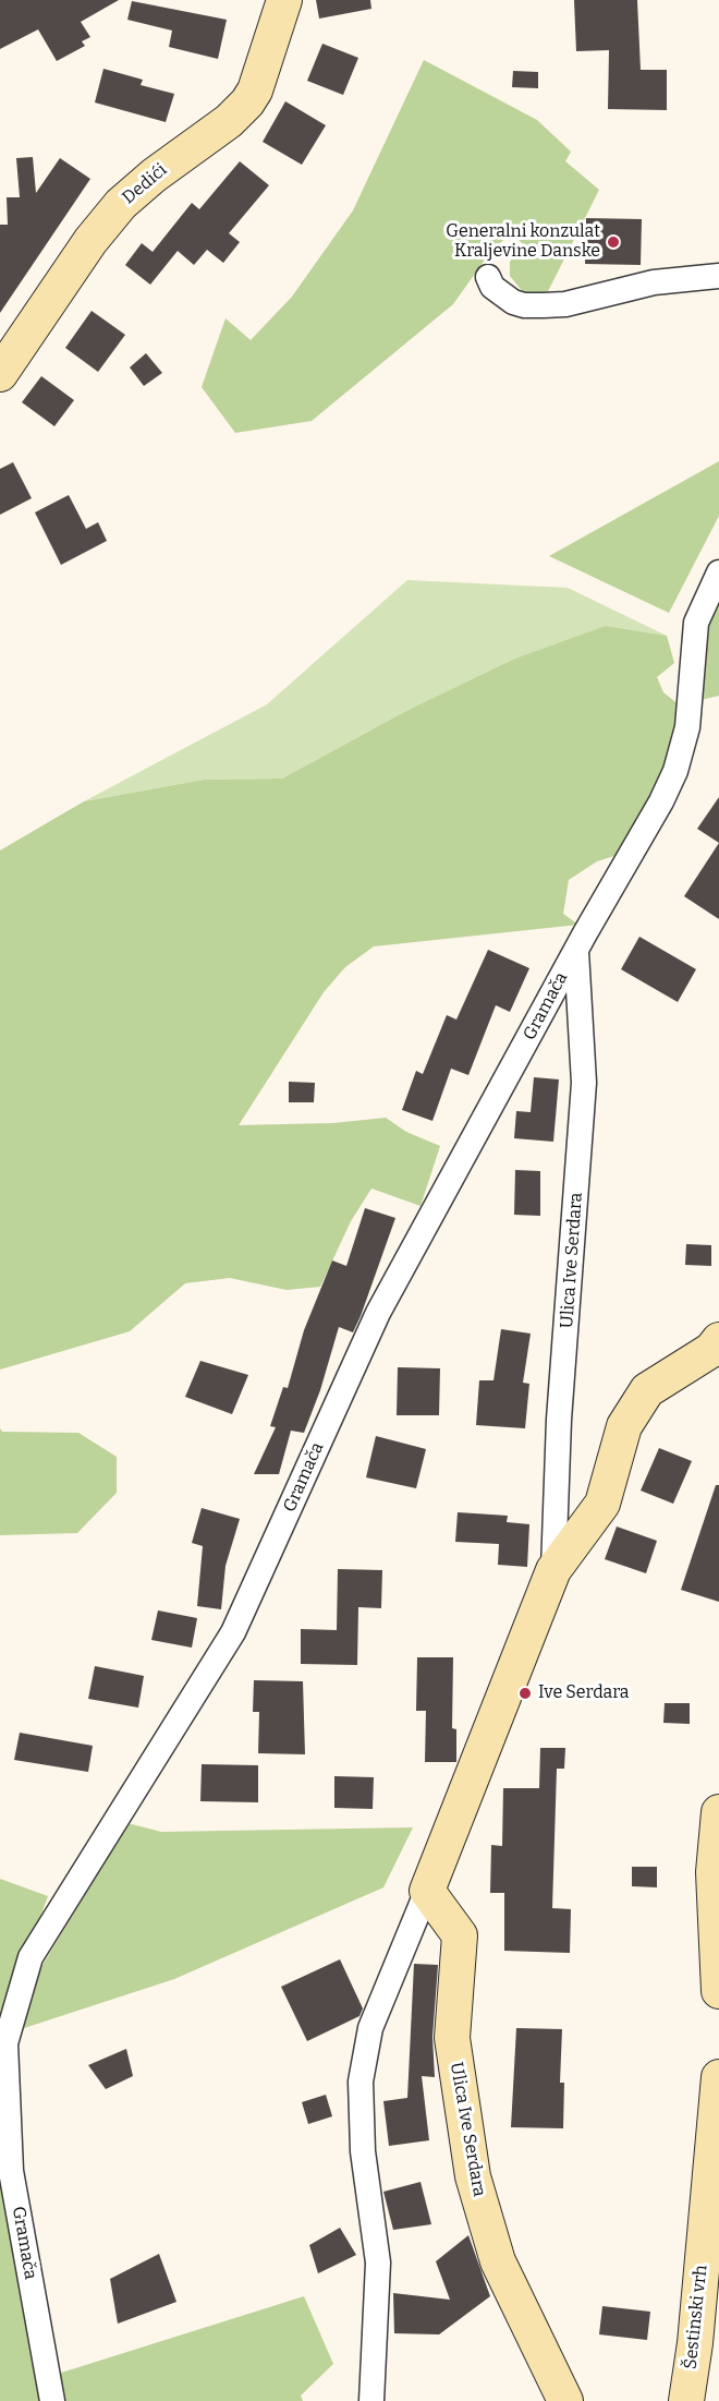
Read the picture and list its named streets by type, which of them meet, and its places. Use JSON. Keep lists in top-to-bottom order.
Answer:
{
  "streets": {
    "street": [
      "Dedići",
      "Gramača",
      "Ulica Ive Serdara",
      "Šestinski vrh"
    ]
  },
  "crossings": [
    ["Gramača", "Ulica Ive Serdara"]
  ],
  "places": ["Generalni konzulat Kraljevine Danske", "Ive Serdara"]
}
